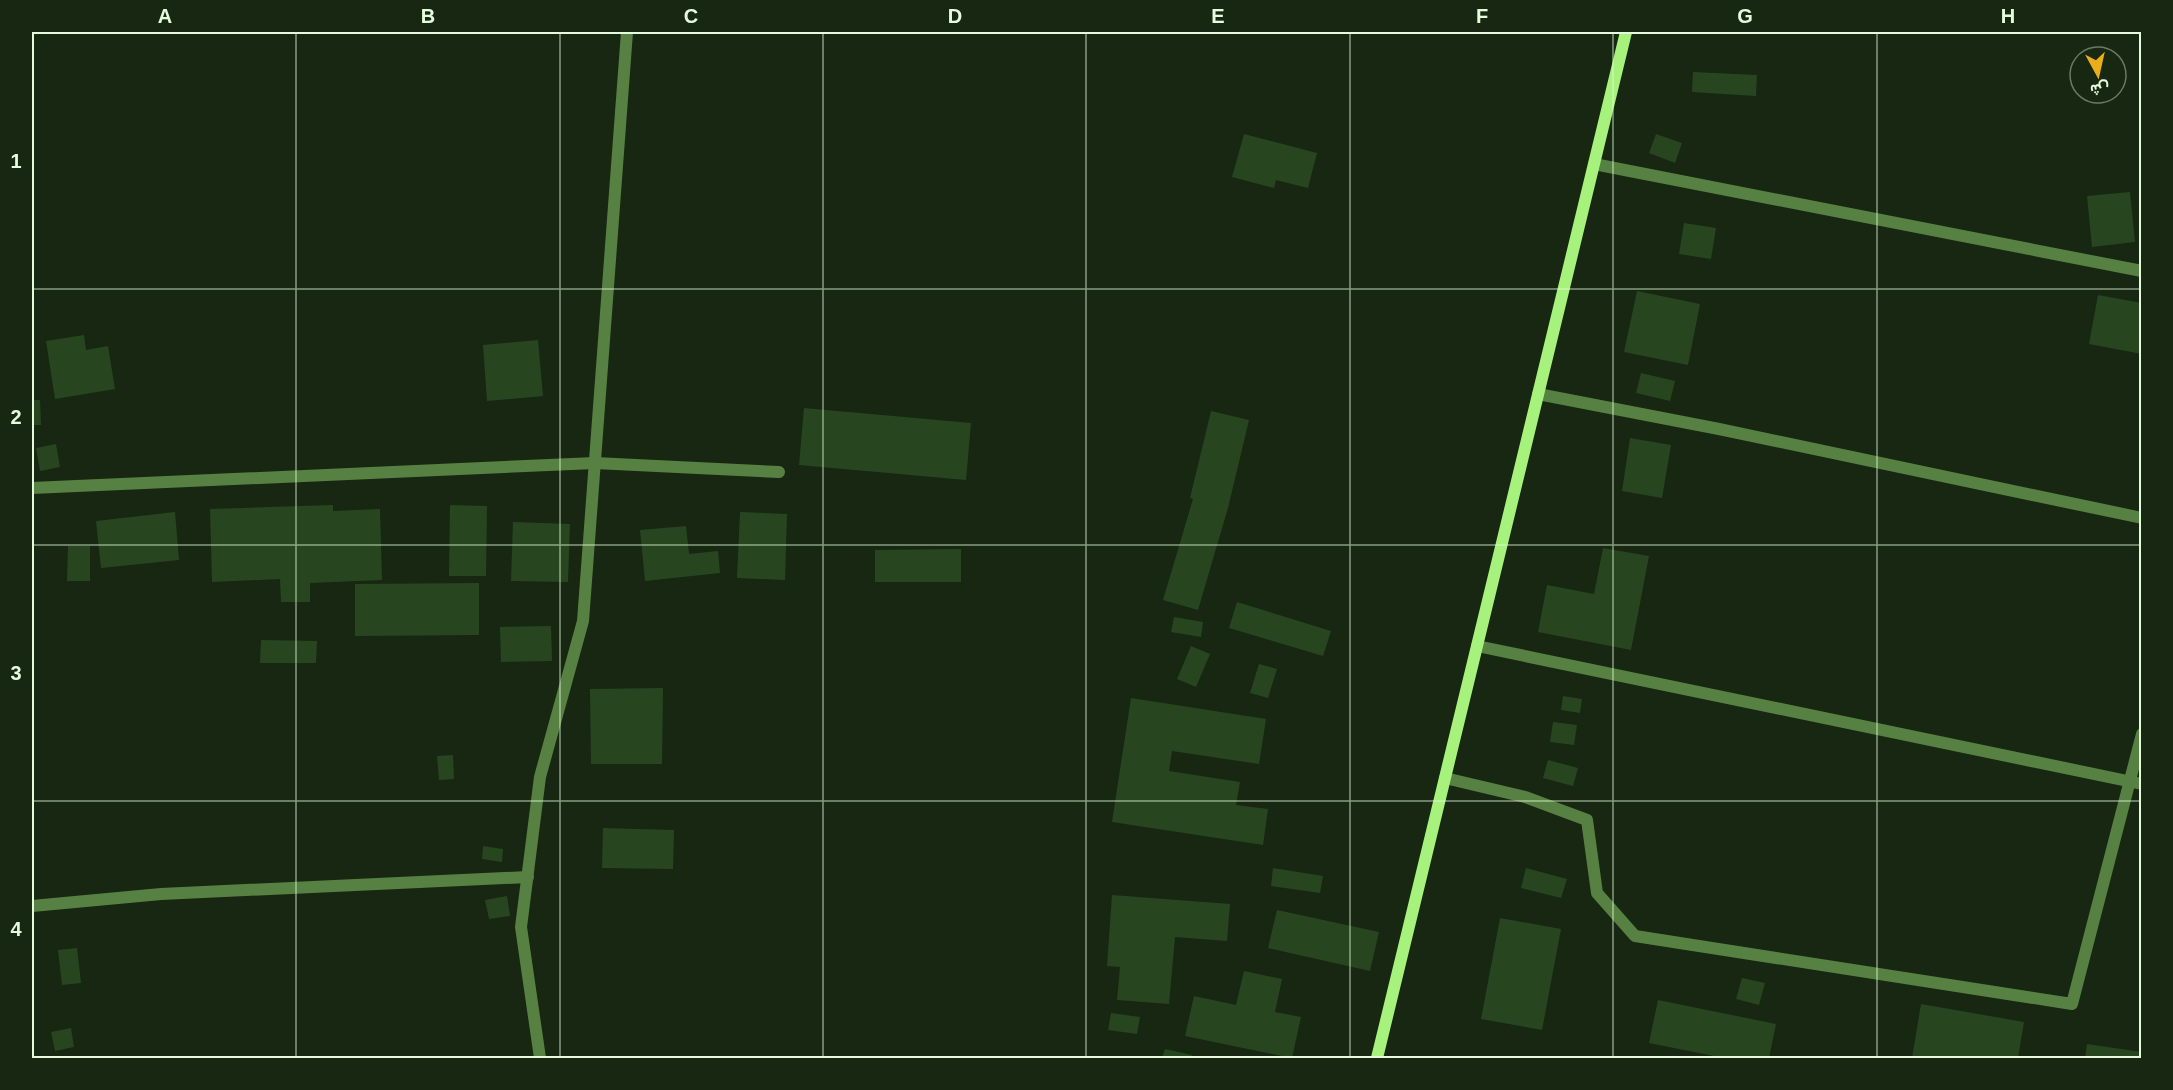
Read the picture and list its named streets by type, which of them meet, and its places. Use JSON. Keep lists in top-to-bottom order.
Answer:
{
  "north": "bottom",
  "grid": {
    "columns": [
      "A",
      "B",
      "C",
      "D",
      "E",
      "F",
      "G",
      "H"
    ],
    "rows": [
      "1",
      "2",
      "3",
      "4"
    ]
  }
}
